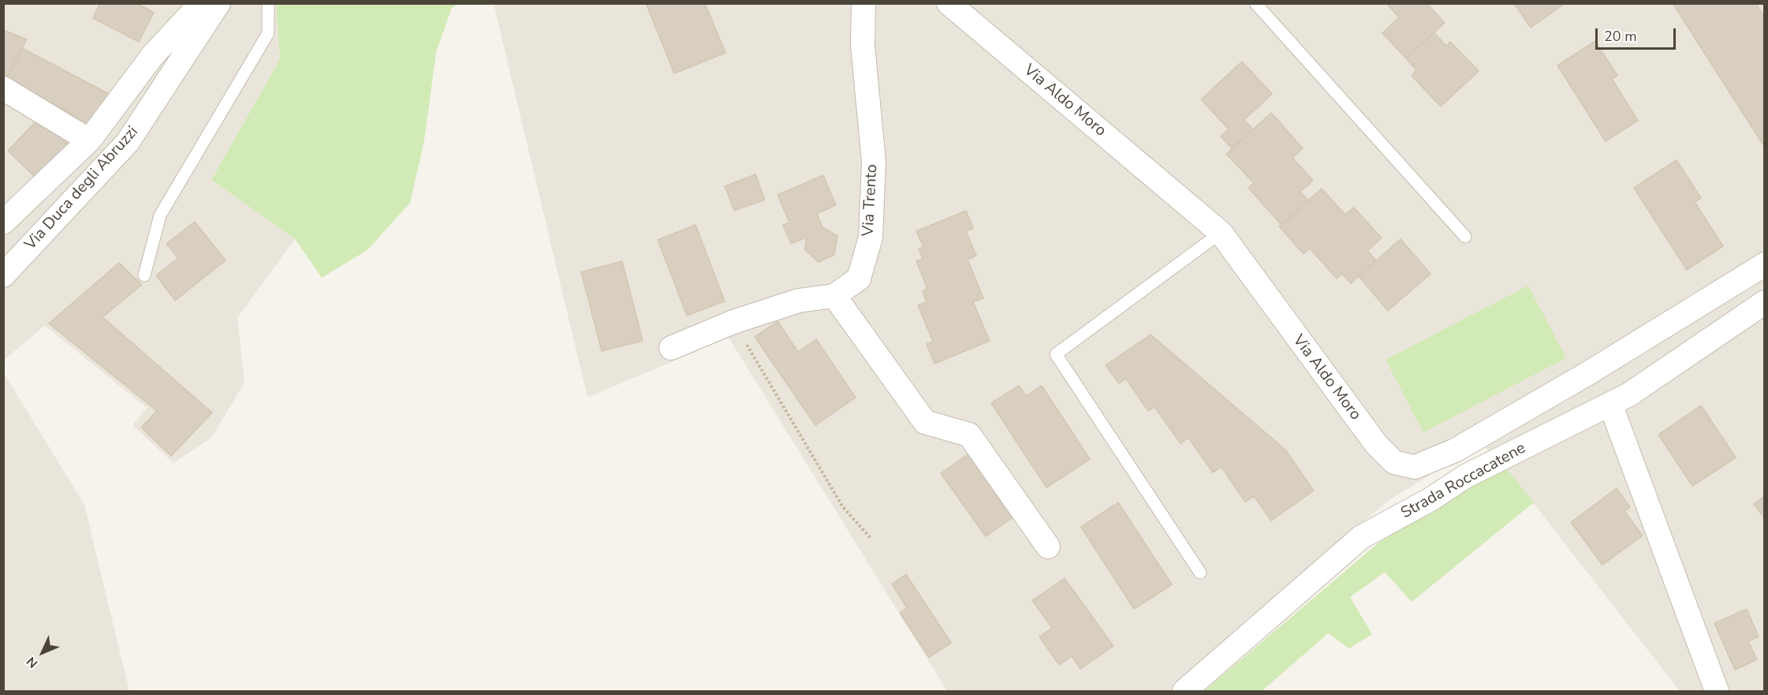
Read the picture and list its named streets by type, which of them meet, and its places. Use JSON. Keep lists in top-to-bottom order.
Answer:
{
  "streets": {
    "street": [
      "Via Aldo Moro",
      "Via Duca degli Abruzzi",
      "Via Trento",
      "Strada Roccacatene"
    ]
  },
  "scale_bar": "20 m",
  "north": "bottom left"
}
